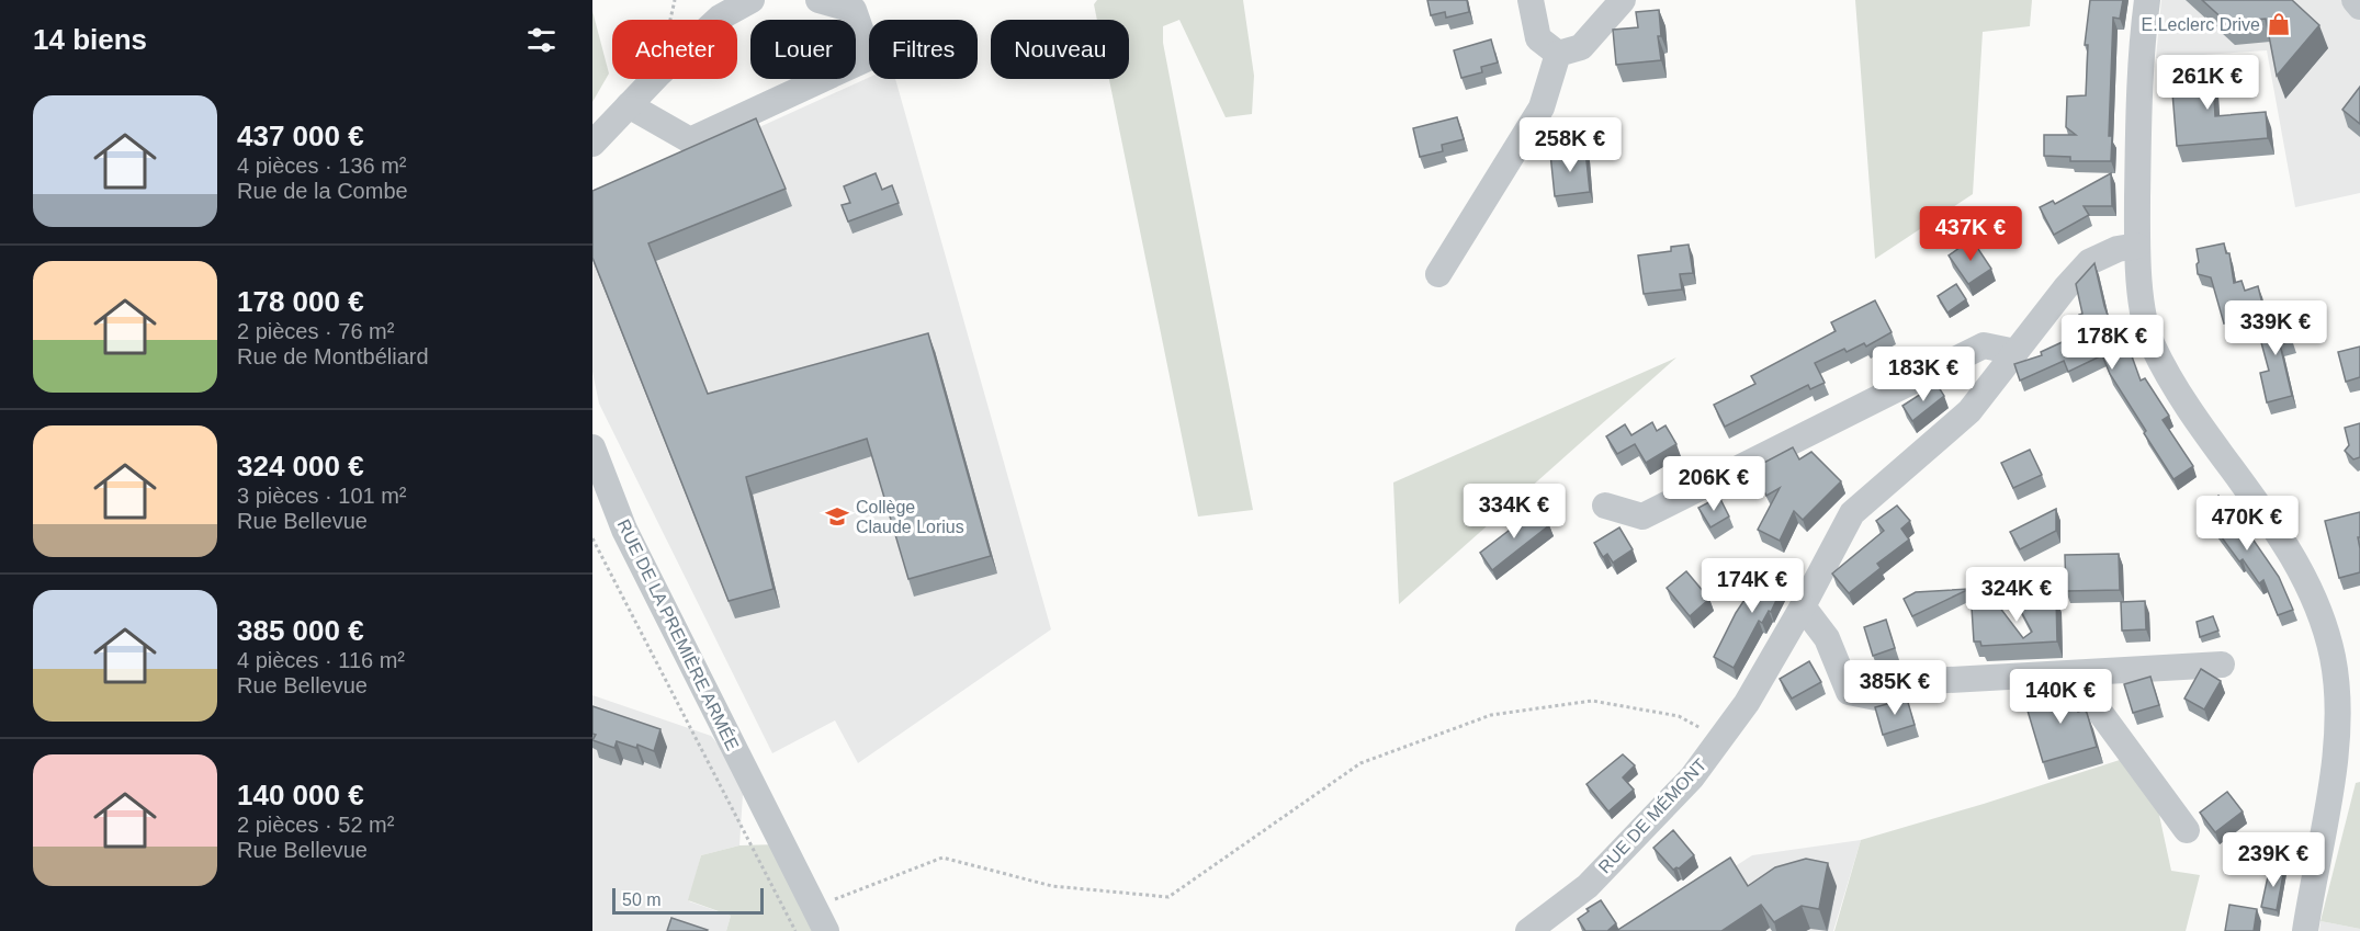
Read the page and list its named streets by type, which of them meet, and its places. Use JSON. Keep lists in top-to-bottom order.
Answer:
{
  "streets": {
    "street": ["RUE DE LA PREMIÈRE ARMÉE", "RUE DE MÉMONT"]
  },
  "places": {
    "shop": ["E.Leclerc Drive"],
    "school or university": ["Collège Claude Lorius"]
  },
  "scale_bar": "50 m",
  "page": {
    "heading": "14 biens",
    "chip": [
      "Acheter",
      "Louer",
      "Filtres",
      "Nouveau"
    ],
    "price": [
      "261K €",
      "258K €",
      "437K €",
      "339K €",
      "178K €",
      "183K €",
      "206K €",
      "334K €",
      "470K €",
      "174K €",
      "324K €",
      "385K €",
      "140K €",
      "239K €"
    ],
    "list": [
      {
        "name": "437 000 €",
        "note": "4 pièces · 136 m² · Rue de la Combe"
      },
      {
        "name": "178 000 €",
        "note": "2 pièces · 76 m² · Rue de Montbéliard"
      },
      {
        "name": "324 000 €",
        "note": "3 pièces · 101 m² · Rue Bellevue"
      },
      {
        "name": "385 000 €",
        "note": "4 pièces · 116 m² · Rue Bellevue"
      },
      {
        "name": "140 000 €",
        "note": "2 pièces · 52 m² · Rue Bellevue"
      }
    ],
    "scale": "50 m"
  }
}
